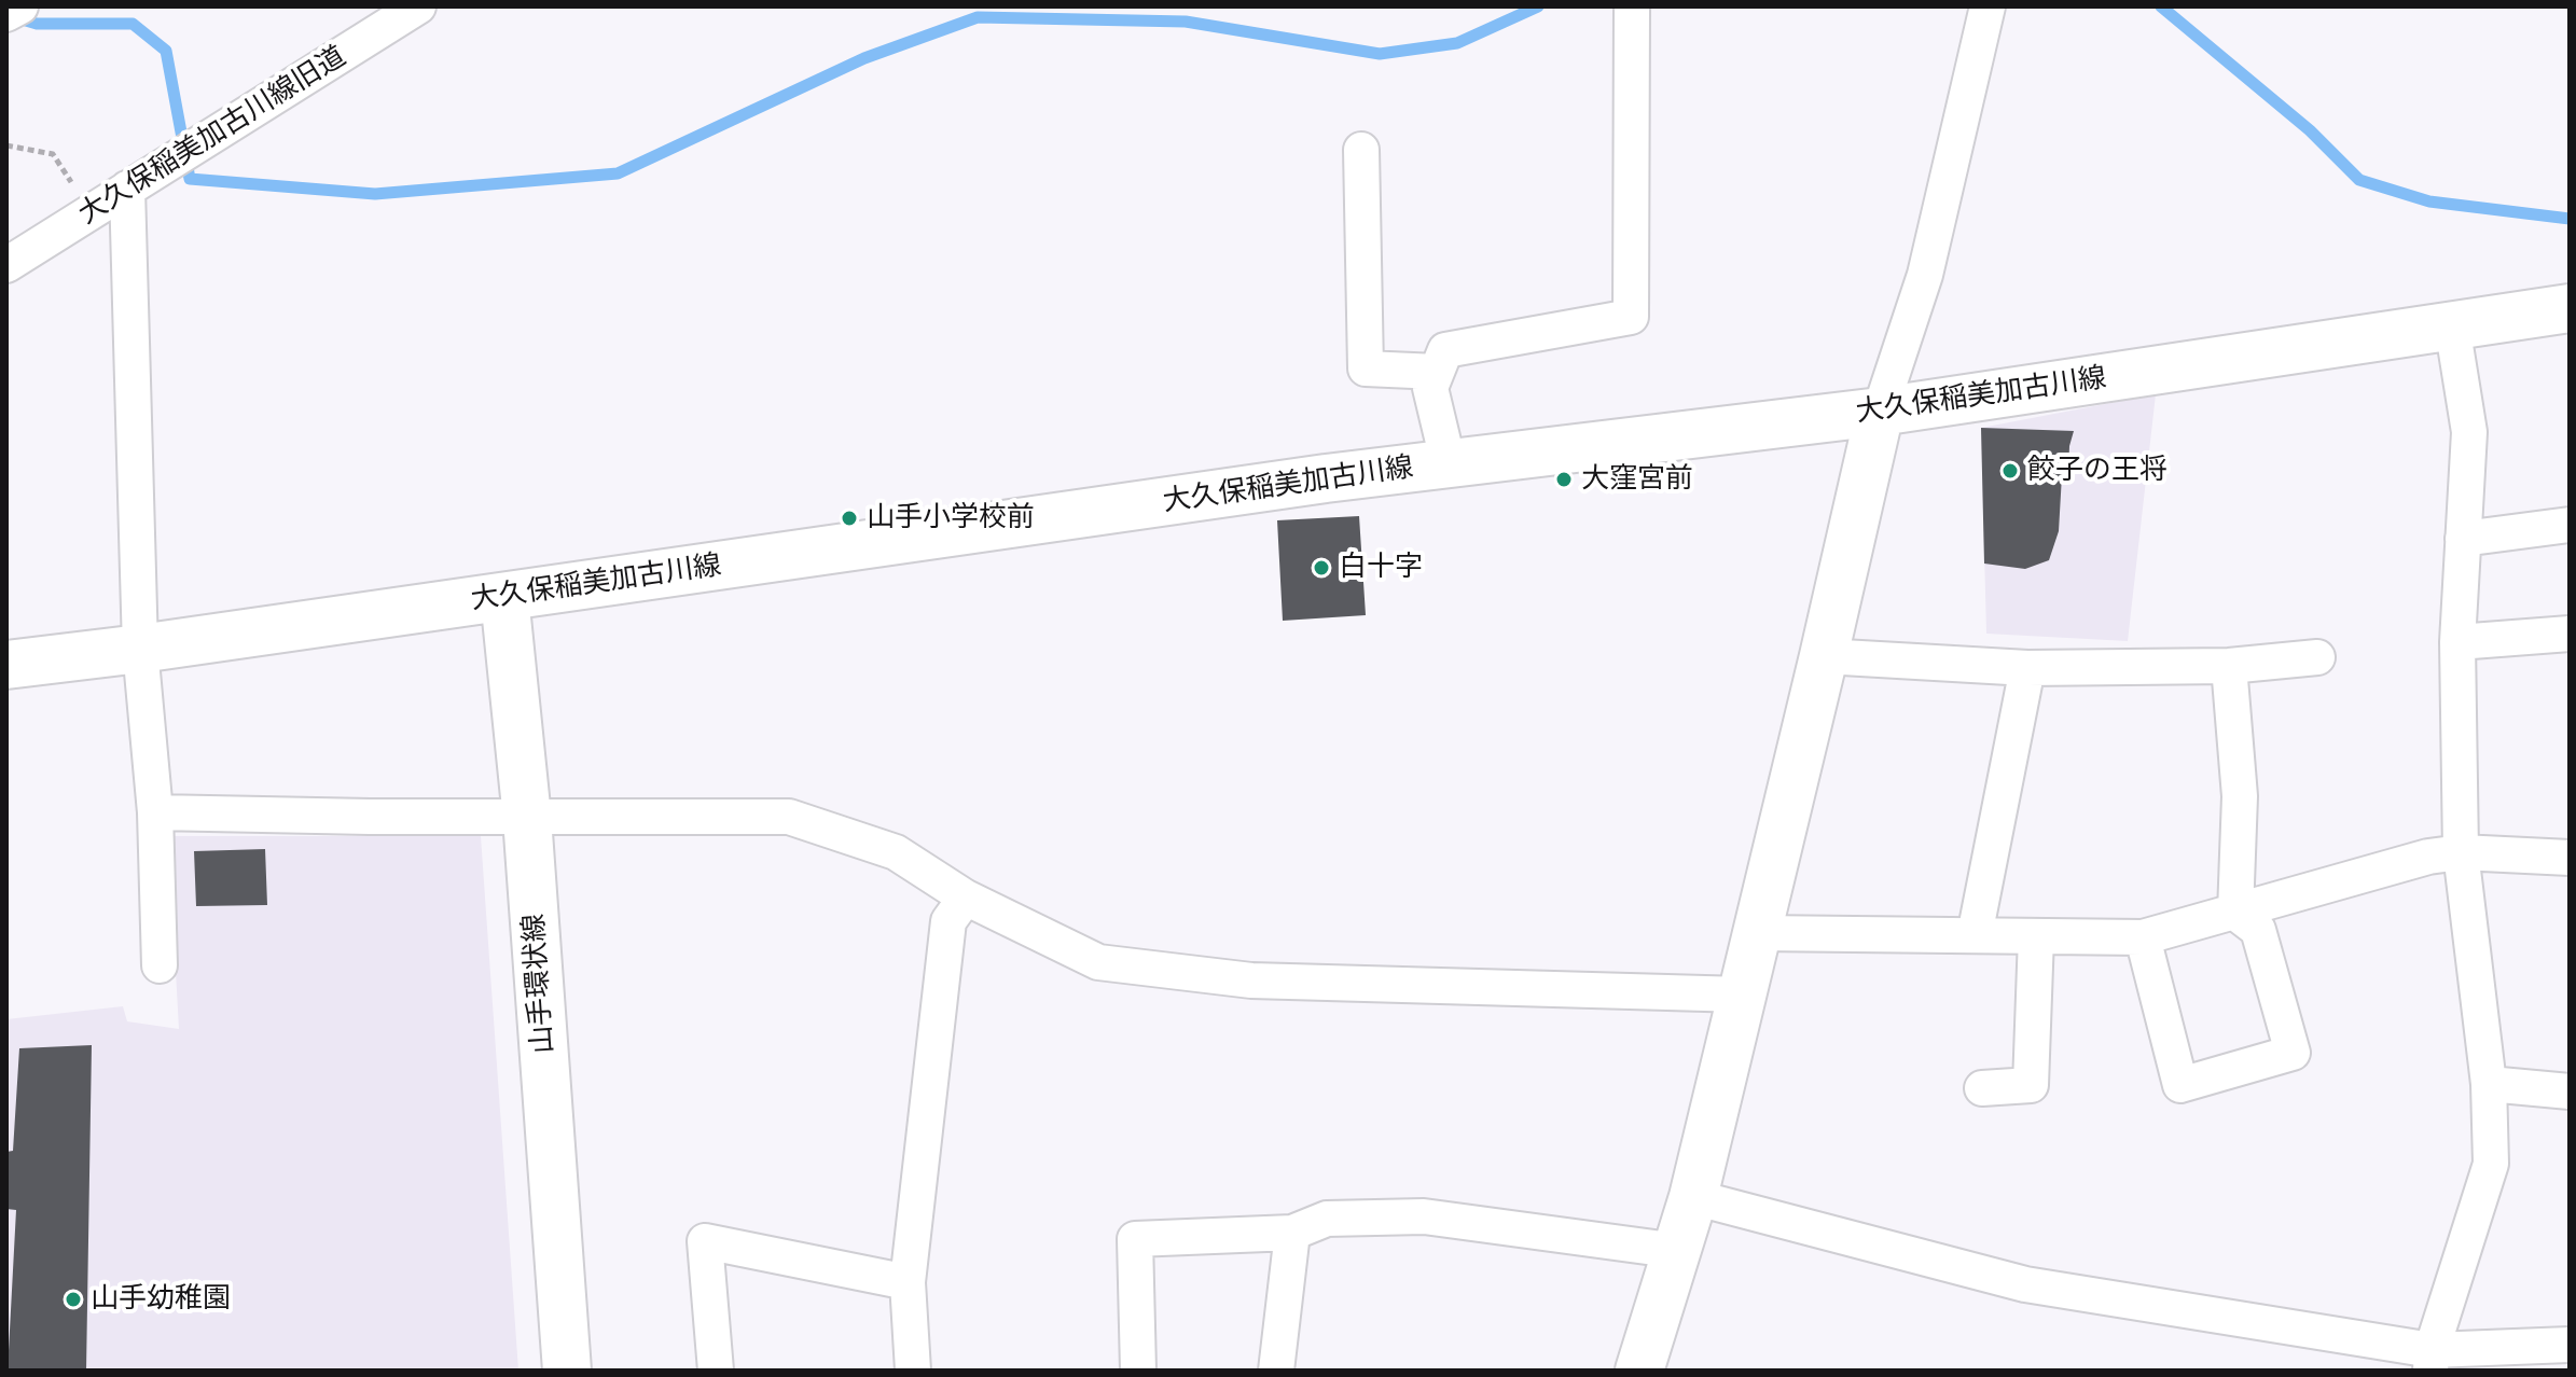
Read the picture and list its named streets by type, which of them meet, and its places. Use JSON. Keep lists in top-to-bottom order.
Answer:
{
  "streets": {
    "main road": ["大久保稲美加古川線", "山手環状線"],
    "street": ["大久保稲美加古川線旧道"]
  },
  "crossings": [
    ["大久保稲美加古川線", "山手環状線"]
  ],
  "places": [
    "餃子の王将",
    "大窪宮前",
    "山手小学校前",
    "白十字",
    "山手幼稚園"
  ]
}
